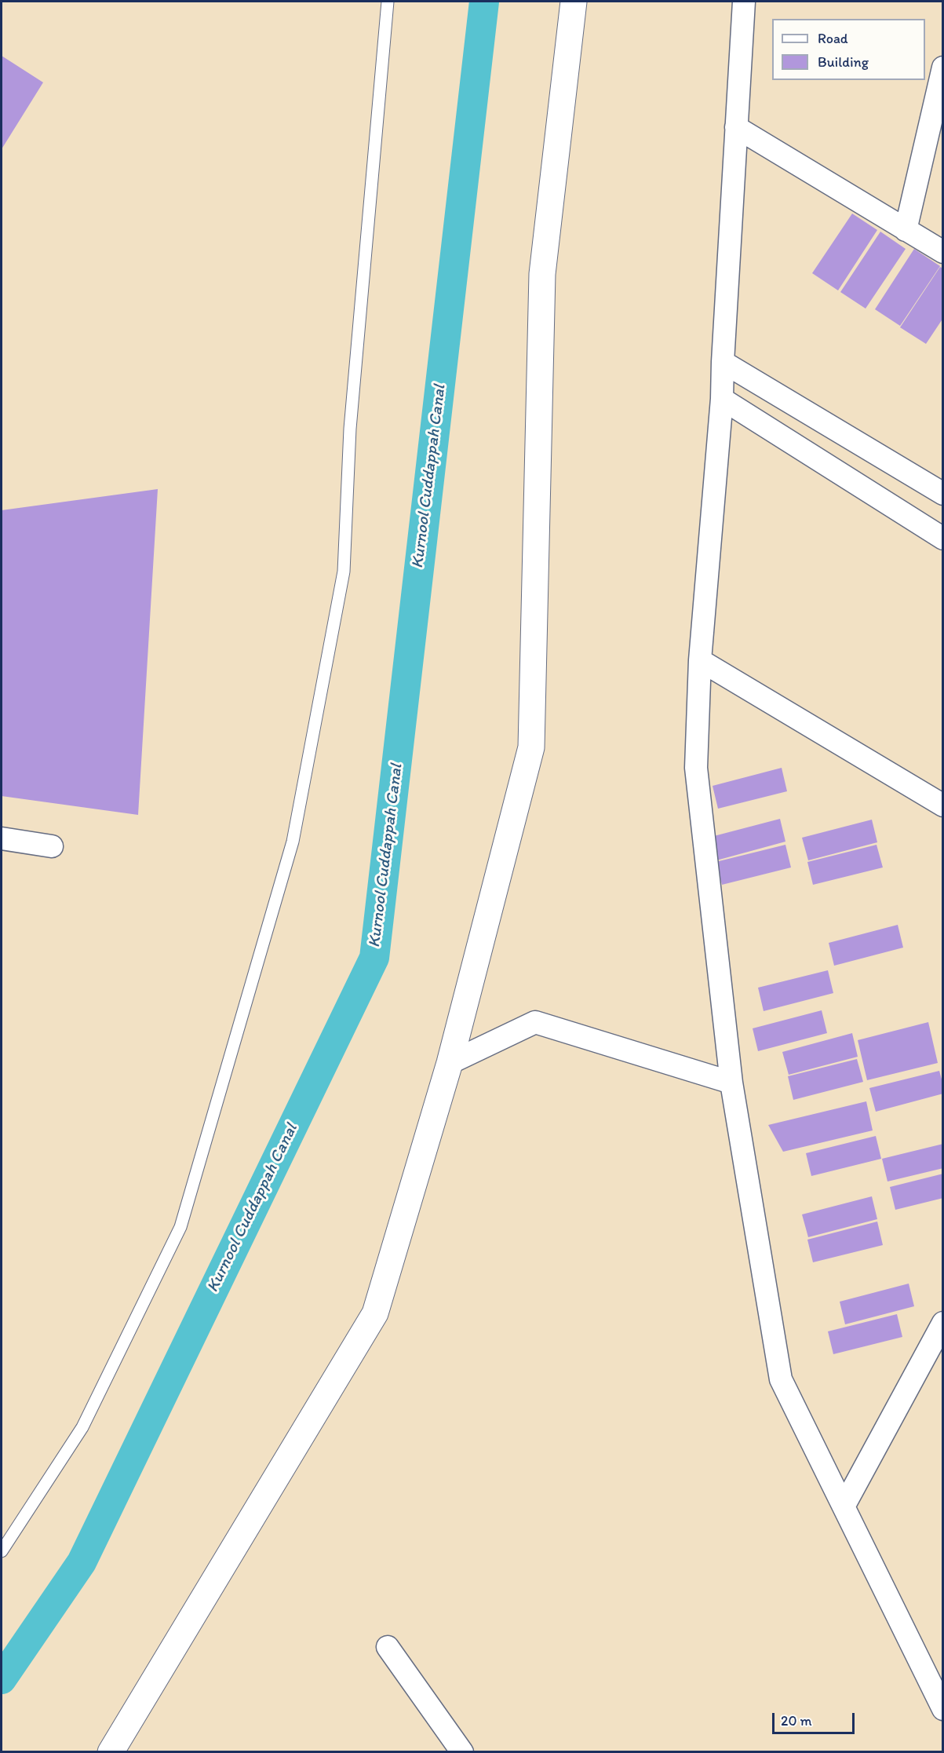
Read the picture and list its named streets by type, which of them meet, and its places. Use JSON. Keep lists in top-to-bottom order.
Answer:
{
  "water": ["Kurnool Cuddappah Canal"],
  "legend": ["Road", "Building"],
  "scale_bar": "20 m"
}
